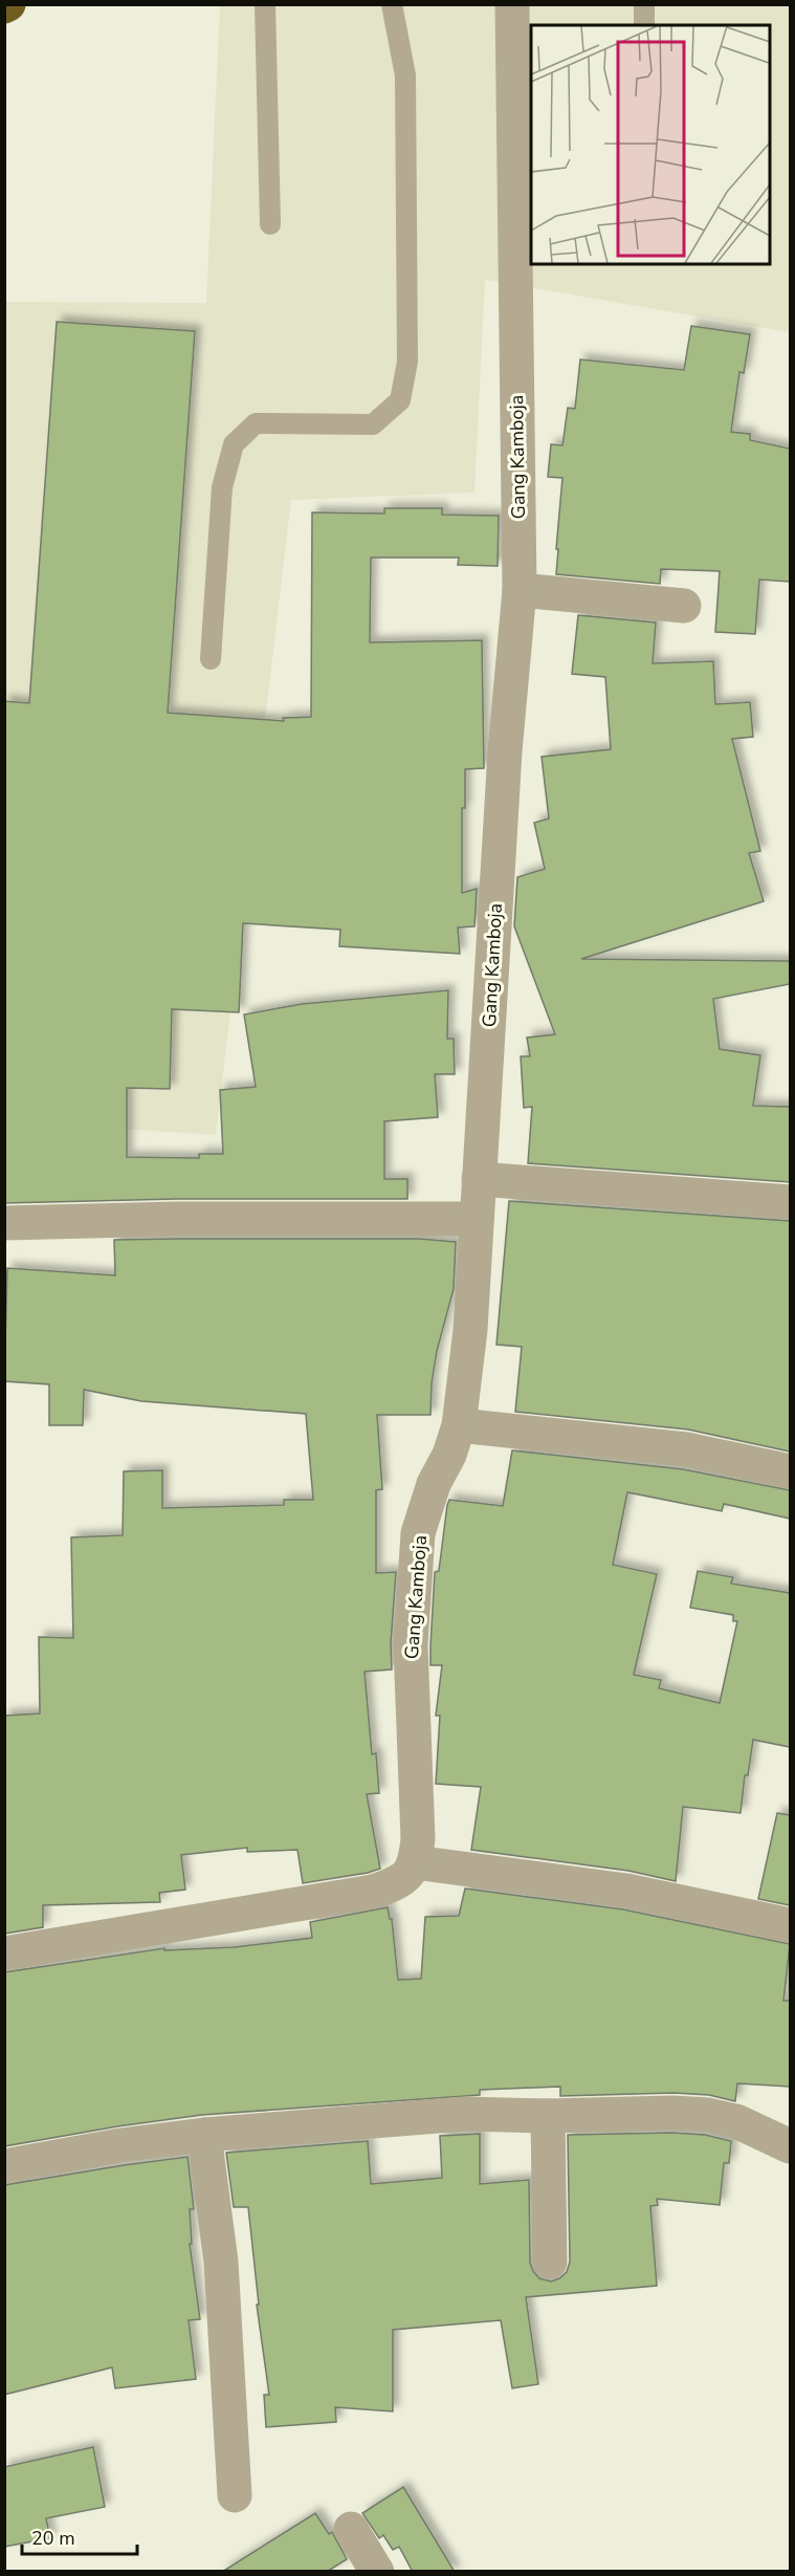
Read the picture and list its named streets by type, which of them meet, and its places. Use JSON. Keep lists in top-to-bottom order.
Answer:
{
  "streets": {
    "street": ["Gang Kamboja"]
  },
  "scale_bar": "20 m"
}
